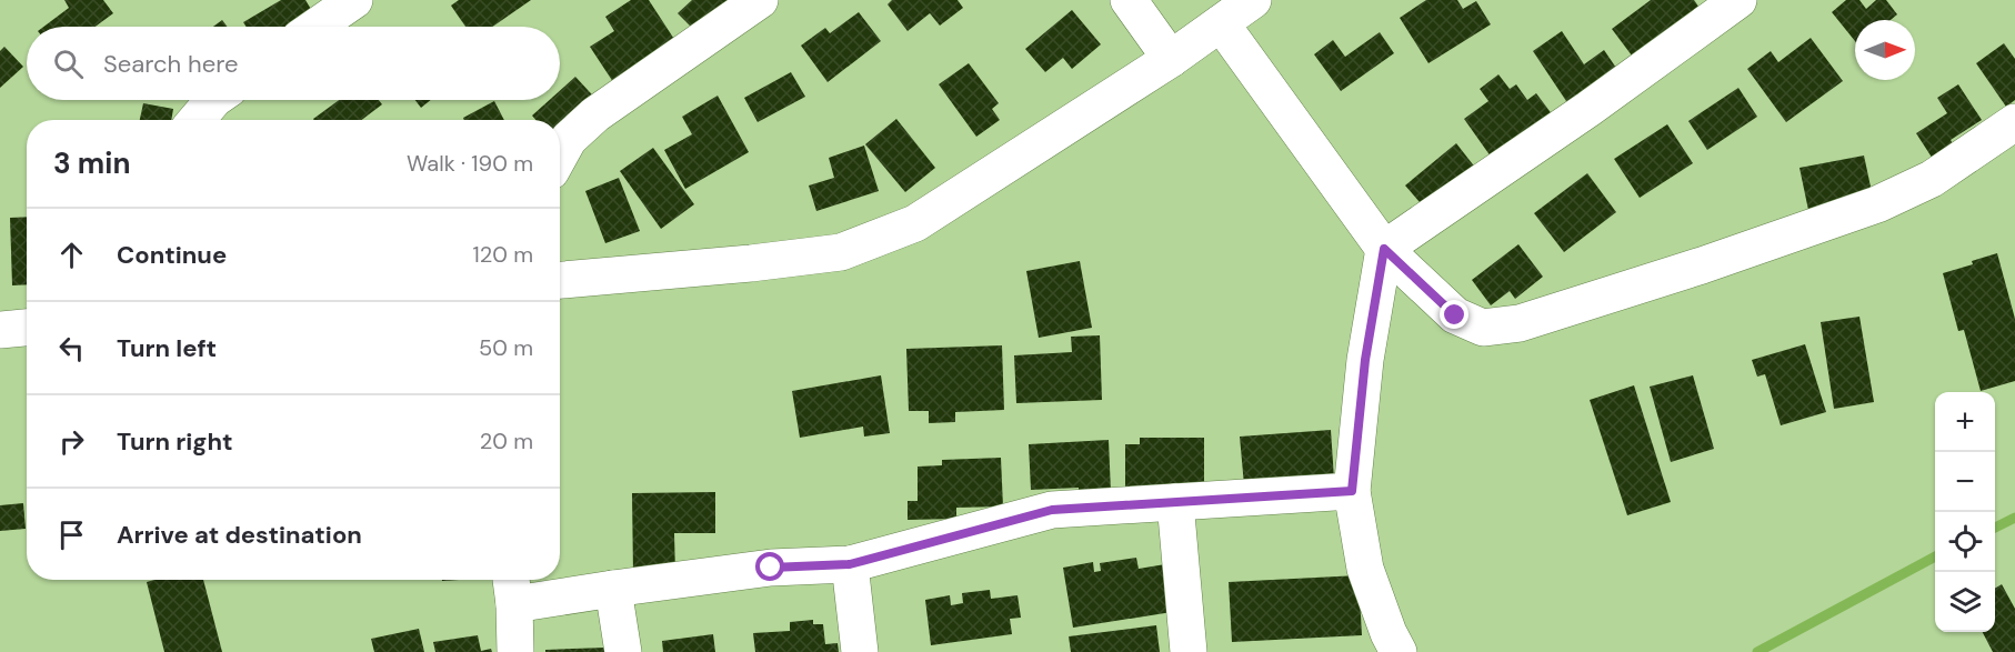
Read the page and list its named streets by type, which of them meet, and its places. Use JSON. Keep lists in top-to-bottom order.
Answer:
{
  "north": "right",
  "page": {
    "search": "Search here",
    "heading": ["3 min", "Walk · 190 m"],
    "list": [
      ["Continue", "120 m"],
      ["Turn left", "50 m"],
      ["Turn right", "20 m"],
      "Arrive at destination"
    ],
    "map_buttons": ["+", "−"]
  }
}
